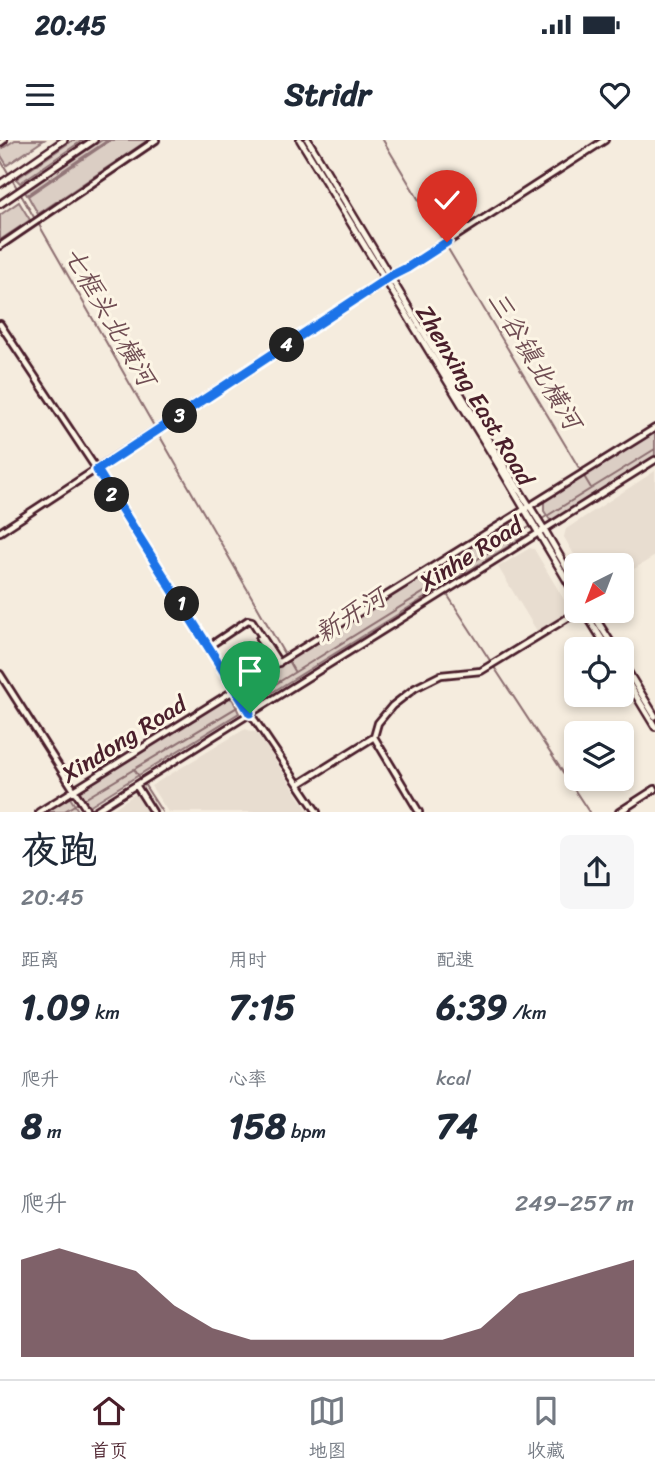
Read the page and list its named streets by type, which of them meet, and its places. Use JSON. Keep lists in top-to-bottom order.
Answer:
{
  "streets": {
    "main road": ["Zhenxing East Road"],
    "street": ["Xinhe Road", "Xindong Road"]
  },
  "crossings": [
    ["Zhenxing East Road", "Xinhe Road"],
    ["Zhenxing East Road", "Xindong Road"]
  ],
  "water": ["七框头北横河", "三谷镇北横河", "新开河"],
  "north": "bottom left",
  "page": {
    "status": "20:45",
    "header": "Stridr",
    "pins": [
      "4",
      "3",
      "2",
      "1"
    ],
    "heading": ["夜跑", "20:45"],
    "stats": [
      ["距离", "1.09 km"],
      ["用时", "7:15"],
      ["配速", "6:39 /km"],
      ["爬升", "8 m"],
      ["心率", "158 bpm"],
      ["kcal", "74"]
    ],
    "chart": ["爬升", "249–257 m"],
    "tabs": ["首页", "地图", "收藏"]
  }
}
